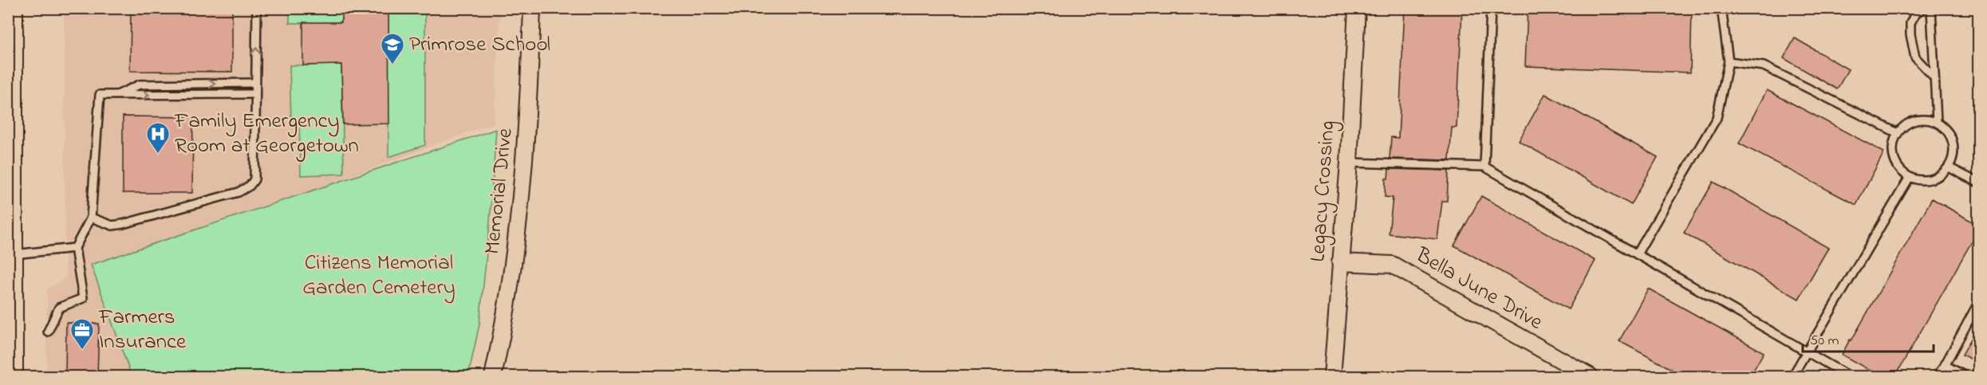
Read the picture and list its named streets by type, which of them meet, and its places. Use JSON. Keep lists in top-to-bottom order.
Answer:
{
  "streets": {
    "street": ["Memorial Drive", "Legacy Crossing", "Bella June Drive"]
  },
  "crossings": [
    ["Legacy Crossing", "Bella June Drive"]
  ],
  "parks": ["Citizens Memorial Garden Cemetery"],
  "places": {
    "school or university": ["Primrose School"],
    "hospital": ["Family Emergency Room at Georgetown"],
    "office": ["Farmers Insurance"]
  },
  "scale_bar": "50 m"
}
